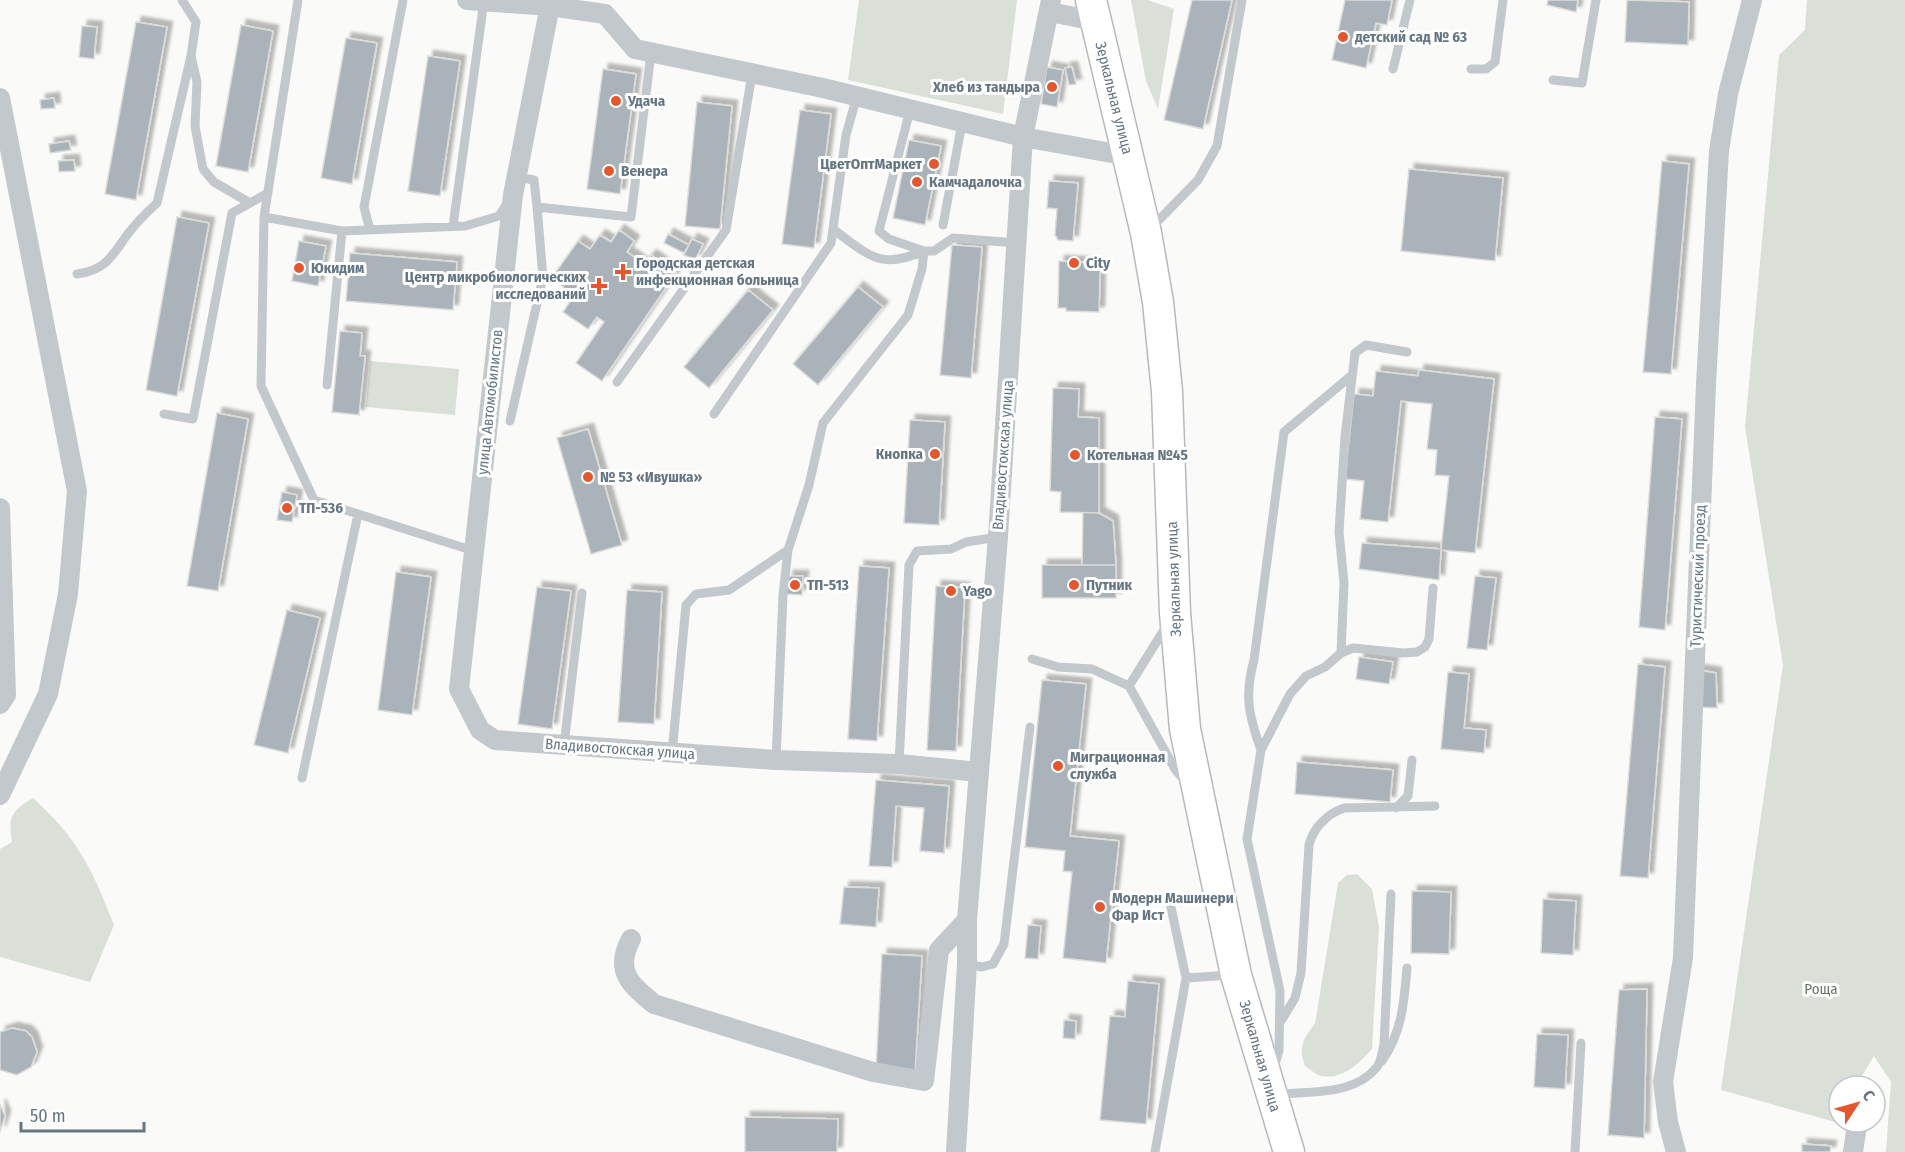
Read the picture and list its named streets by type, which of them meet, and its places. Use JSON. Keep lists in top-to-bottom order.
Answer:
{
  "streets": {
    "main road": ["Зеркальная улица"],
    "street": ["улица Автомобилистов", "Владивостокская улица", "Туристический проезд"]
  },
  "crossings": [
    ["Зеркальная улица", "Владивостокская улица"],
    ["улица Автомобилистов", "Владивостокская улица"]
  ],
  "parks": ["Роща"],
  "places": {
    "other": [
      "детский сад № 63",
      "Хлеб из тандыра",
      "Удача",
      "ЦветОптМаркет",
      "Венера",
      "Камчадалочка",
      "City",
      "Юкидим",
      "Кнопка",
      "Котельная №45",
      "№ 53 «Ивушка»",
      "ТП-536",
      "ТП-513",
      "Путник",
      "Yago",
      "Миграционная служба",
      "Модерн Машинери Фар Ист"
    ],
    "health": ["Городская детская инфекционная больница", "Центр микробиологических исследований"]
  },
  "scale_bar": "50 m",
  "north": "top right"
}
